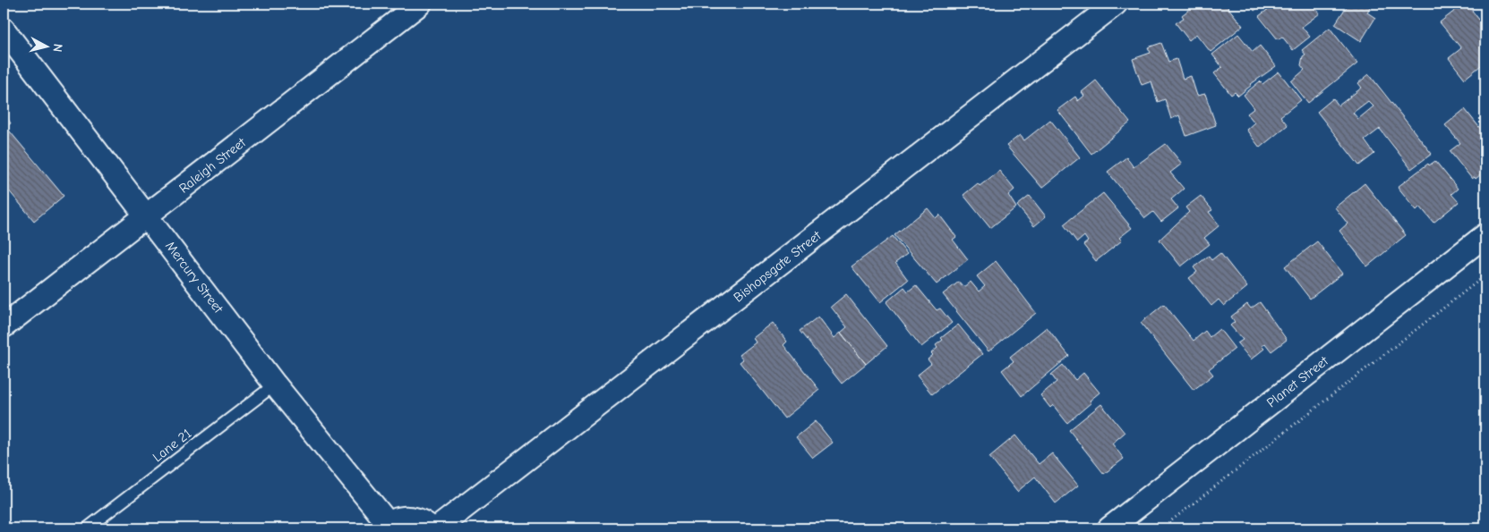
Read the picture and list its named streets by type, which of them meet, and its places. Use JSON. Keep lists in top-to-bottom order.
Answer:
{
  "streets": {
    "street": [
      "Raleigh Street",
      "Bishopsgate Street",
      "Mercury Street",
      "Planet Street"
    ],
    "lane": ["Lane 21"]
  },
  "crossings": [
    ["Raleigh Street", "Mercury Street"],
    ["Mercury Street", "Lane 21"]
  ],
  "north": "right"
}
